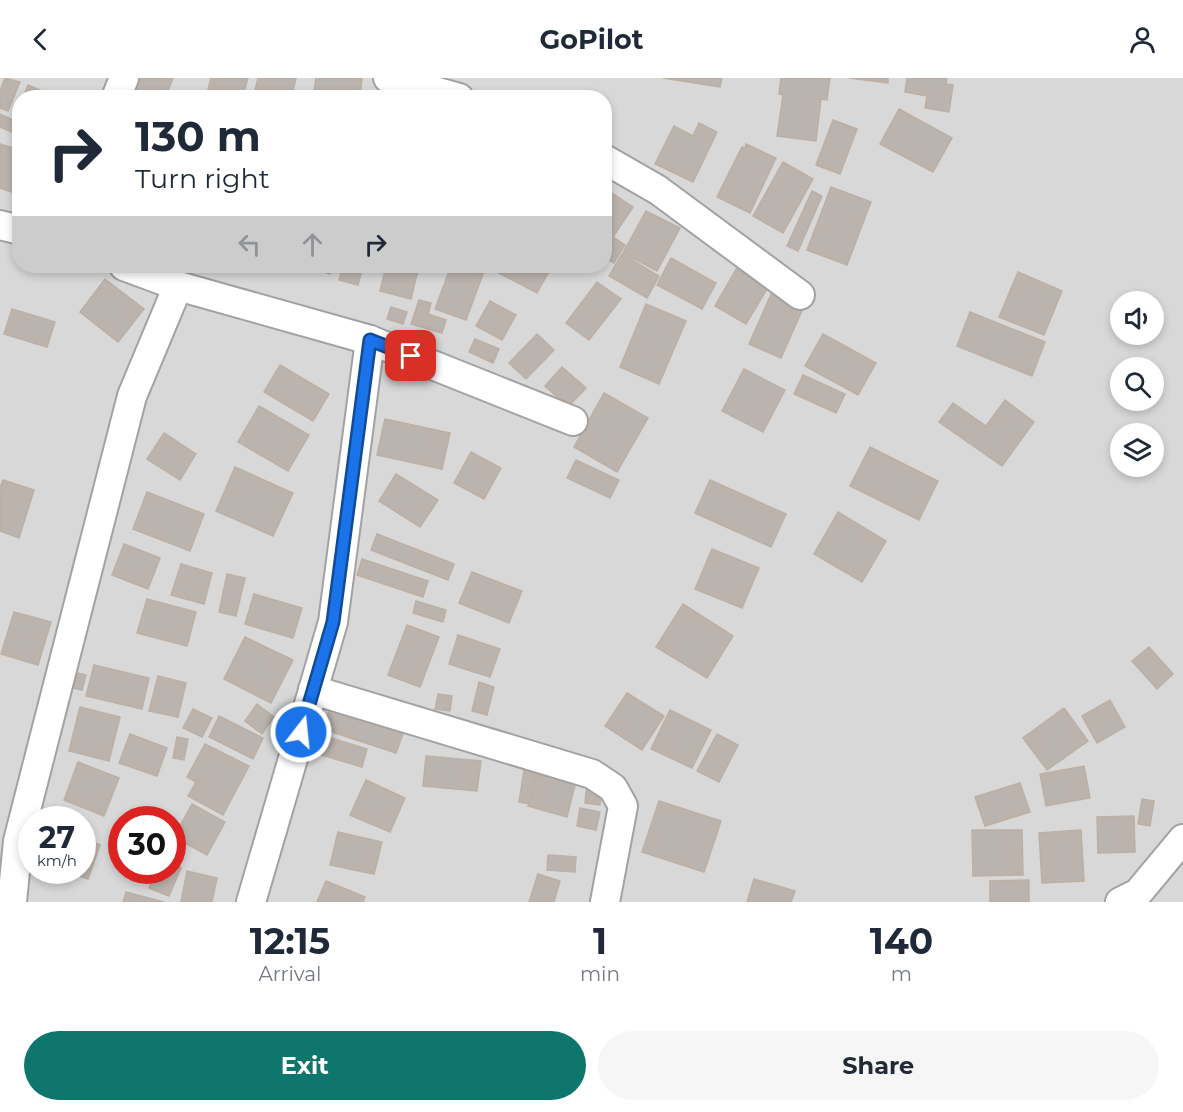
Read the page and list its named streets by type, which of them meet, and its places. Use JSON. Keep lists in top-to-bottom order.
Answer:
{
  "page": {
    "header": "GoPilot",
    "turn": ["130 m", "Turn right"],
    "speed": "27 km/h",
    "limit": "30",
    "eta": [
      "12:15",
      "Arrival",
      "1",
      "min",
      "140",
      "m"
    ],
    "buttons": ["Exit", "Share"]
  }
}
